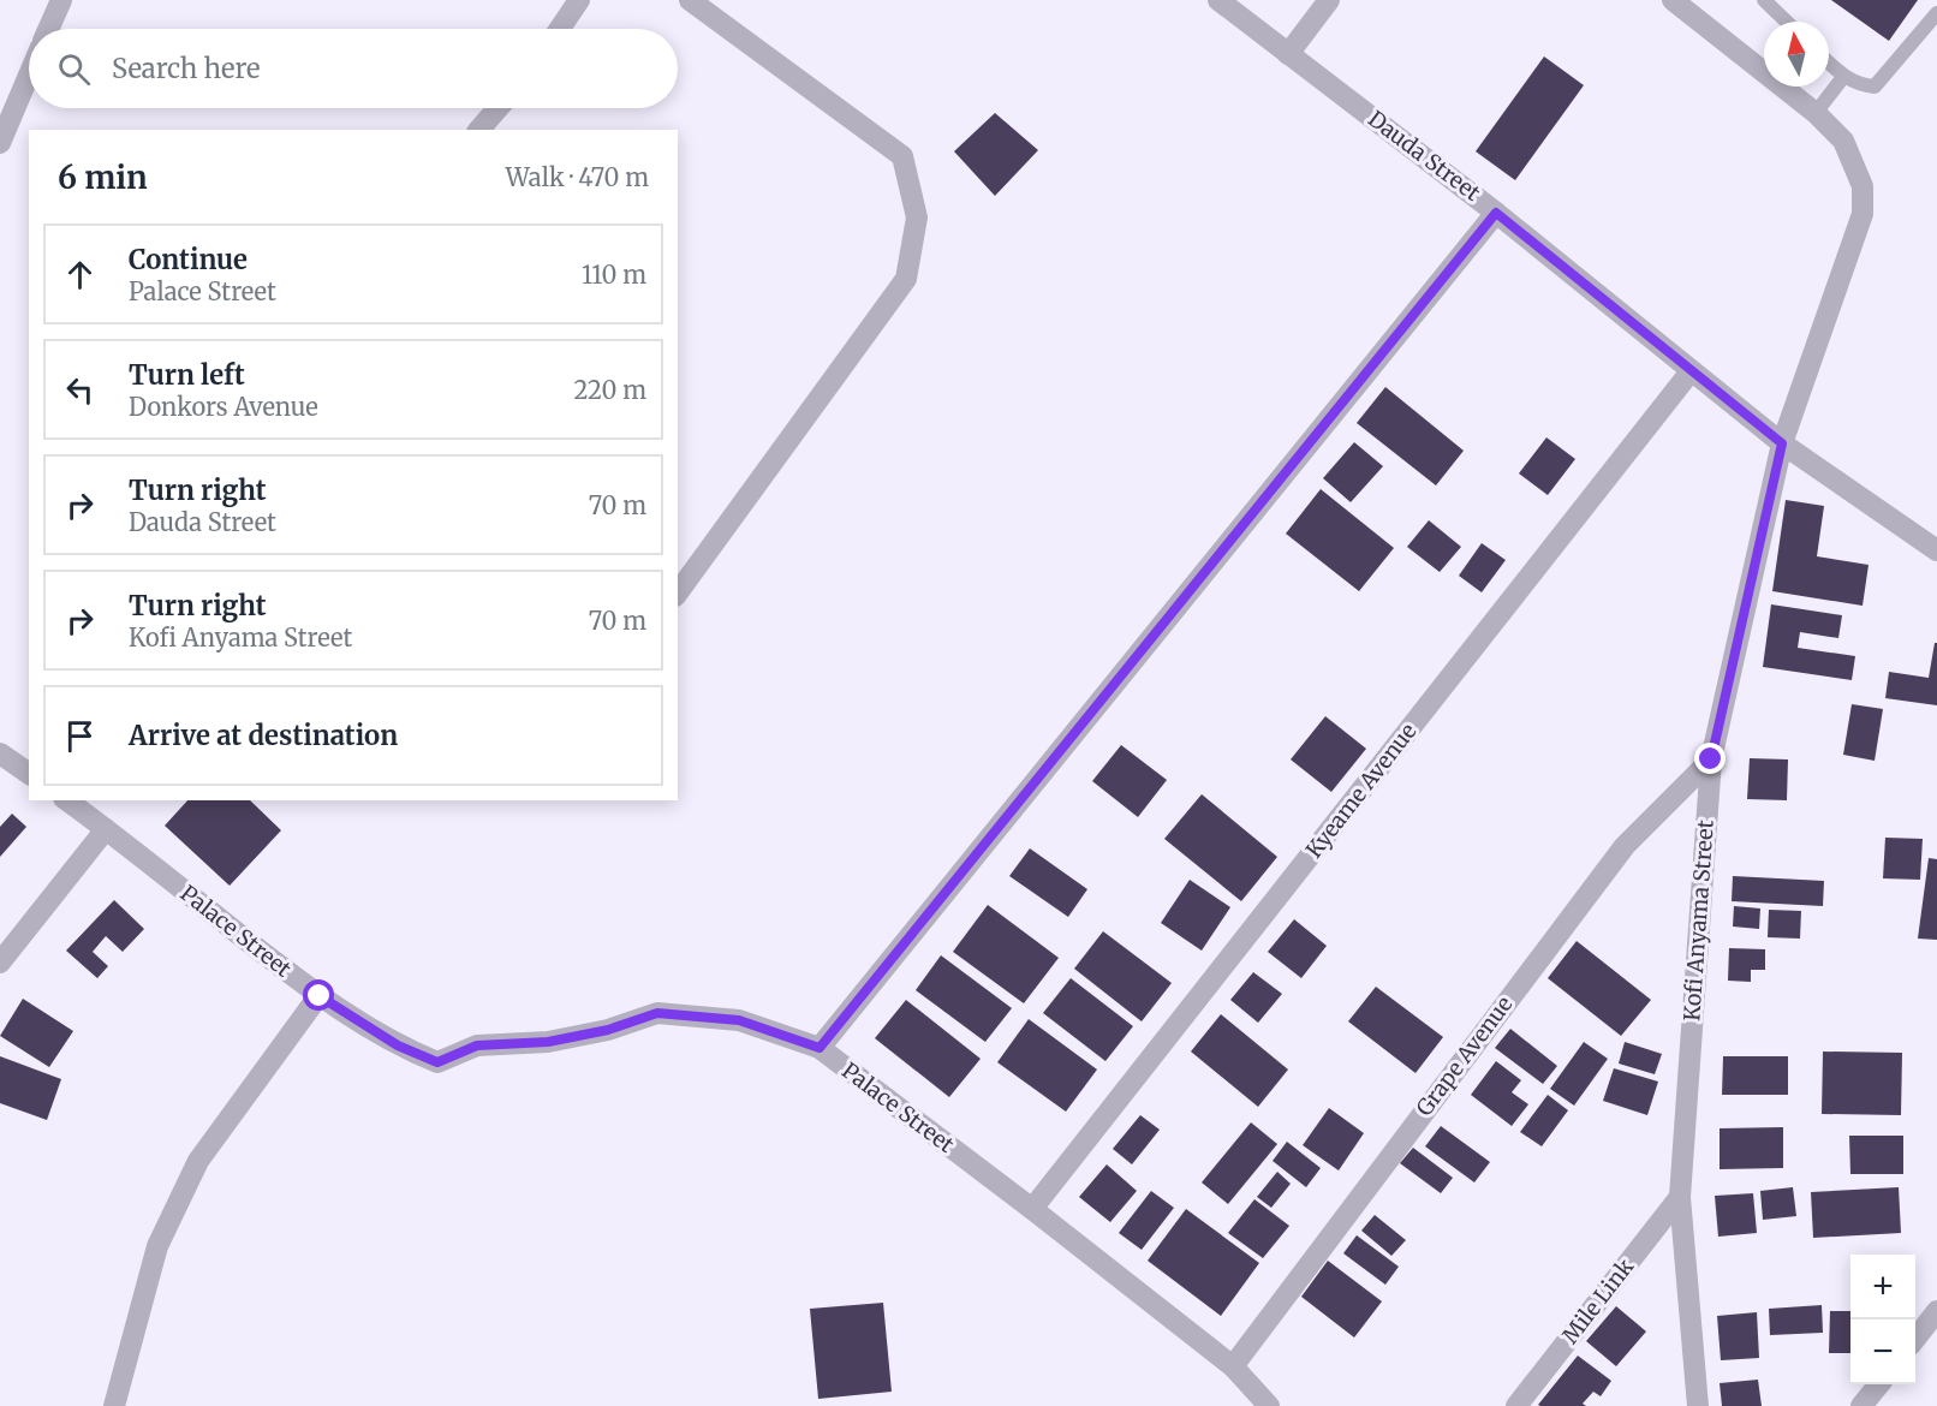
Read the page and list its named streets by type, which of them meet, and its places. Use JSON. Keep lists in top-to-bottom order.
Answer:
{
  "streets": {
    "street": [
      "Dauda Street",
      "Kyeame Avenue",
      "Kofi Anyama Street",
      "Palace Street",
      "Grape Avenue",
      "Mile Link"
    ]
  },
  "crossings": [
    ["Dauda Street", "Kyeame Avenue"],
    ["Dauda Street", "Kofi Anyama Street"],
    ["Kyeame Avenue", "Palace Street"],
    ["Kofi Anyama Street", "Grape Avenue"],
    ["Kofi Anyama Street", "Mile Link"],
    ["Palace Street", "Grape Avenue"]
  ],
  "north": "top",
  "page": {
    "search": "Search here",
    "heading": ["6 min", "Walk · 470 m"],
    "list": [
      ["Continue", "Palace Street", "110 m"],
      ["Turn left", "Donkors Avenue", "220 m"],
      ["Turn right", "Dauda Street", "70 m"],
      ["Turn right", "Kofi Anyama Street", "70 m"],
      "Arrive at destination"
    ],
    "map_buttons": ["+", "−"]
  }
}
